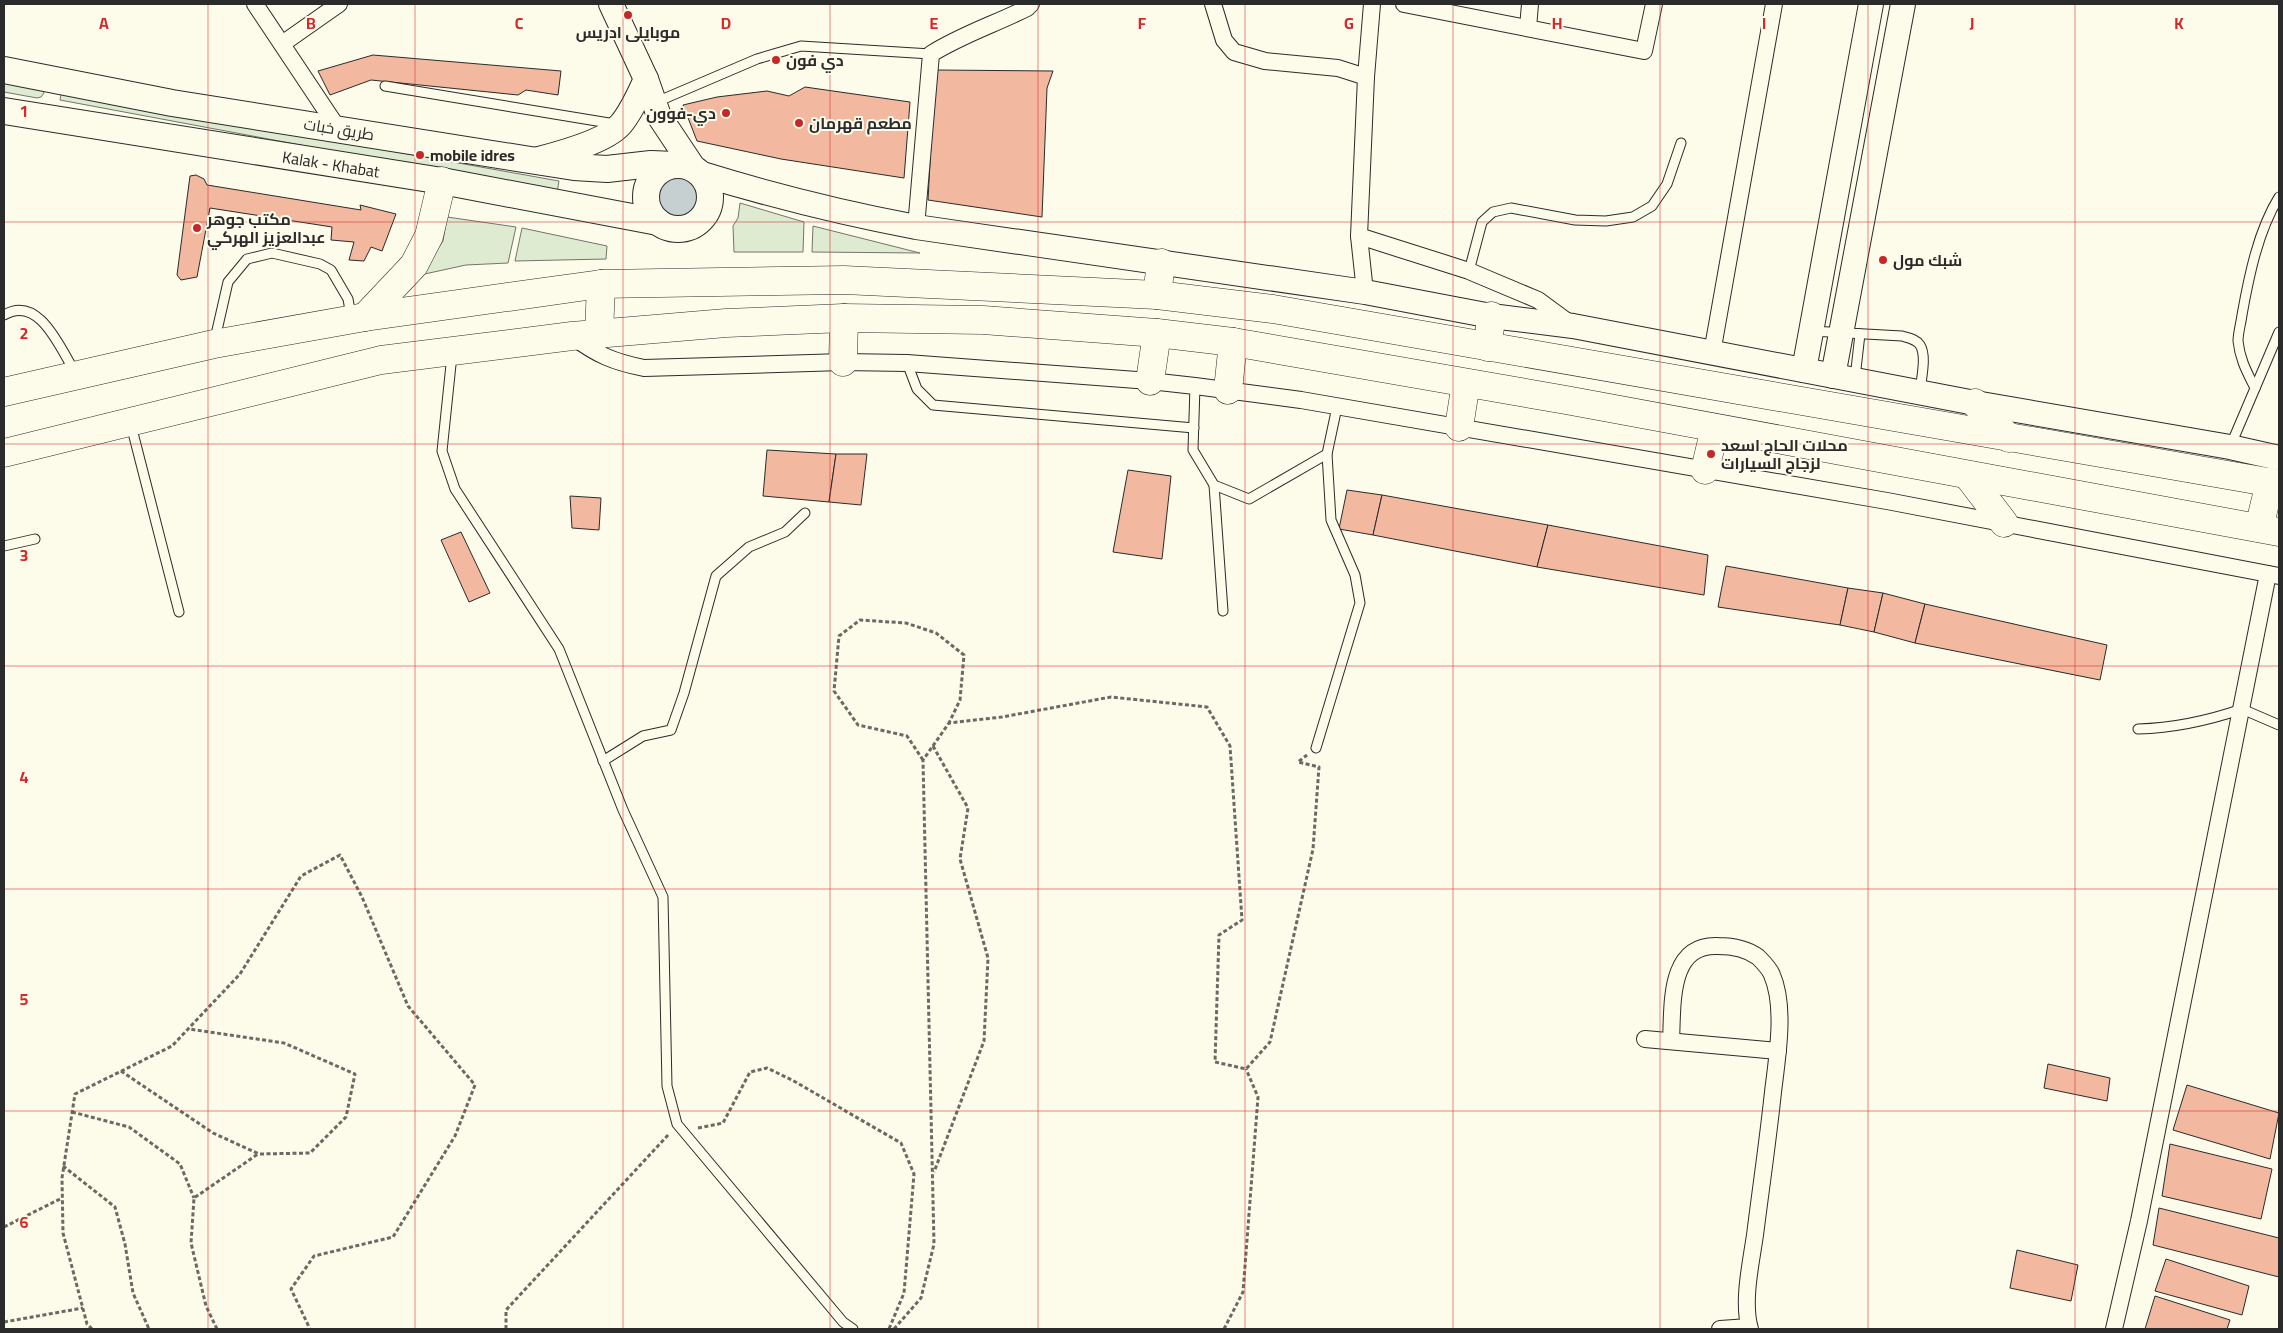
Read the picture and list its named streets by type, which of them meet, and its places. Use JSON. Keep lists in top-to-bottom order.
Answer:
{
  "streets": {
    "main road": ["طريق خبات", "Kalak - Khabat"]
  },
  "crossings": [
    ["طريق خبات", "Kalak - Khabat"]
  ],
  "places": [
    "موبايلى ادريس",
    "دي فون",
    "دي-فوون",
    "مطعم قهرمان",
    "mobile idres",
    "مكتب جوهر عبدالعزيز الهركي",
    "شبك مول",
    "محلات الحاج اسعد لزجاج السيارات"
  ],
  "grid": {
    "columns": [
      "A",
      "B",
      "C",
      "D",
      "E",
      "F",
      "G",
      "H",
      "I",
      "J",
      "K"
    ],
    "rows": [
      "1",
      "2",
      "3",
      "4",
      "5",
      "6"
    ]
  }
}
